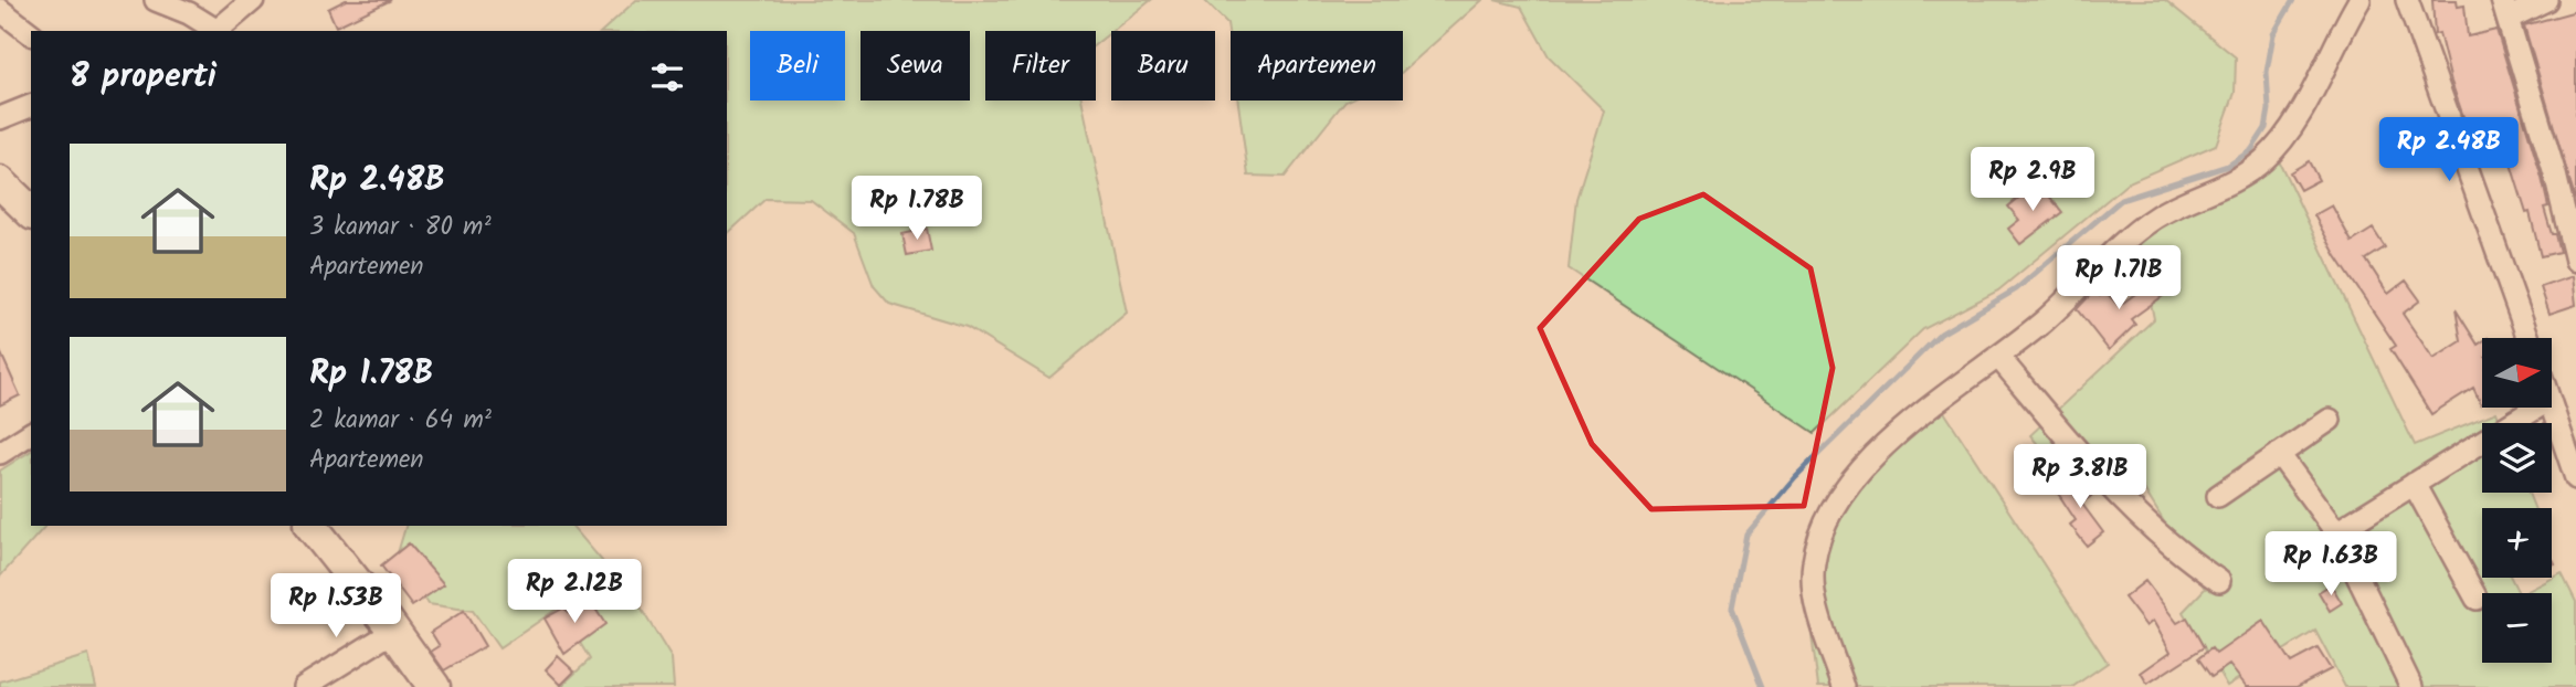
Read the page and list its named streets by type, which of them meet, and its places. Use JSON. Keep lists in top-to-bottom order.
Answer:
{
  "north": "right",
  "page": {
    "chip": [
      "Beli",
      "Sewa",
      "Filter",
      "Baru",
      "Apartemen"
    ],
    "heading": "8 properti",
    "price": [
      "Rp 2.48B",
      "Rp 2.9B",
      "Rp 1.78B",
      "Rp 1.71B",
      "Rp 3.81B",
      "Rp 1.63B",
      "Rp 2.12B",
      "Rp 1.53B"
    ],
    "list": [
      {
        "name": "Rp 2.48B",
        "note": "3 kamar · 80 m² · Apartemen"
      },
      {
        "name": "Rp 1.78B",
        "note": "2 kamar · 64 m² · Apartemen"
      }
    ],
    "map_buttons": ["+", "−"]
  }
}
